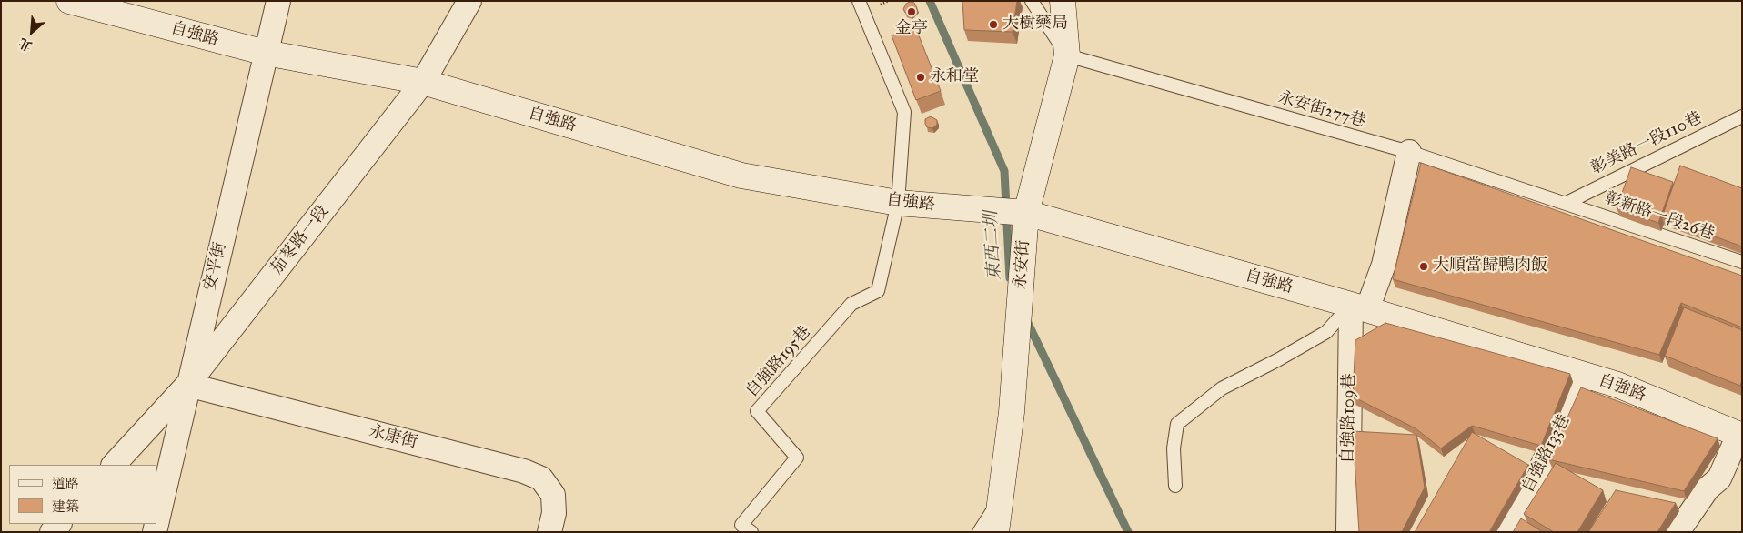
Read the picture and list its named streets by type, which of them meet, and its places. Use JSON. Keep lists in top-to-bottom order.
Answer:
{
  "streets": {
    "street": [
      "自強路",
      "茄苳路一段",
      "永安街",
      "安平街",
      "自強路109巷",
      "永康街",
      "自強路133巷"
    ],
    "lane": [
      "永安街277巷",
      "彰美路一段110巷",
      "彰新路一段26巷",
      "自強路195巷"
    ]
  },
  "crossings": [
    ["自強路", "茄苳路一段"],
    ["自強路", "永安街"],
    ["自強路", "安平街"],
    ["自強路", "自強路195巷"],
    ["自強路", "自強路109巷"],
    ["自強路", "自強路133巷"],
    ["永安街277巷", "彰美路一段110巷"],
    ["永安街277巷", "彰新路一段26巷"],
    ["永安街277巷", "永安街"],
    ["永安街277巷", "自強路109巷"],
    ["彰美路一段110巷", "彰新路一段26巷"],
    ["茄苳路一段", "安平街"],
    ["茄苳路一段", "永康街"],
    ["安平街", "永康街"]
  ],
  "water": ["東西二圳"],
  "places": [
    "金亭",
    "大樹藥局",
    "永和堂",
    "大順當歸鴨肉飯"
  ],
  "legend": ["道路", "建築"],
  "north": "bottom left"
}
